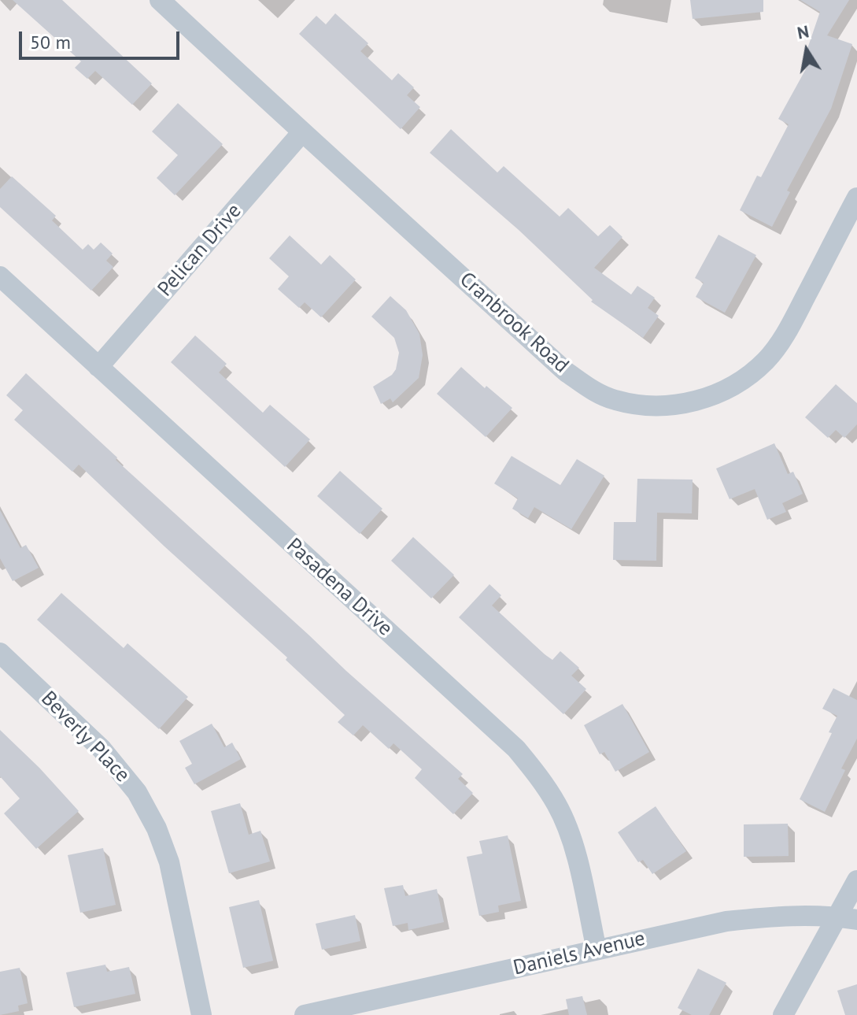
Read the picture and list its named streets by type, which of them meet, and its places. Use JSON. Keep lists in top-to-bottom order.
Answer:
{
  "streets": {
    "street": [
      "Pelican Drive",
      "Cranbrook Road",
      "Pasadena Drive",
      "Beverly Place",
      "Daniels Avenue"
    ]
  },
  "crossings": [
    ["Pelican Drive", "Cranbrook Road"],
    ["Pelican Drive", "Pasadena Drive"],
    ["Pasadena Drive", "Daniels Avenue"]
  ],
  "scale_bar": "50 m",
  "north": "top"
}
